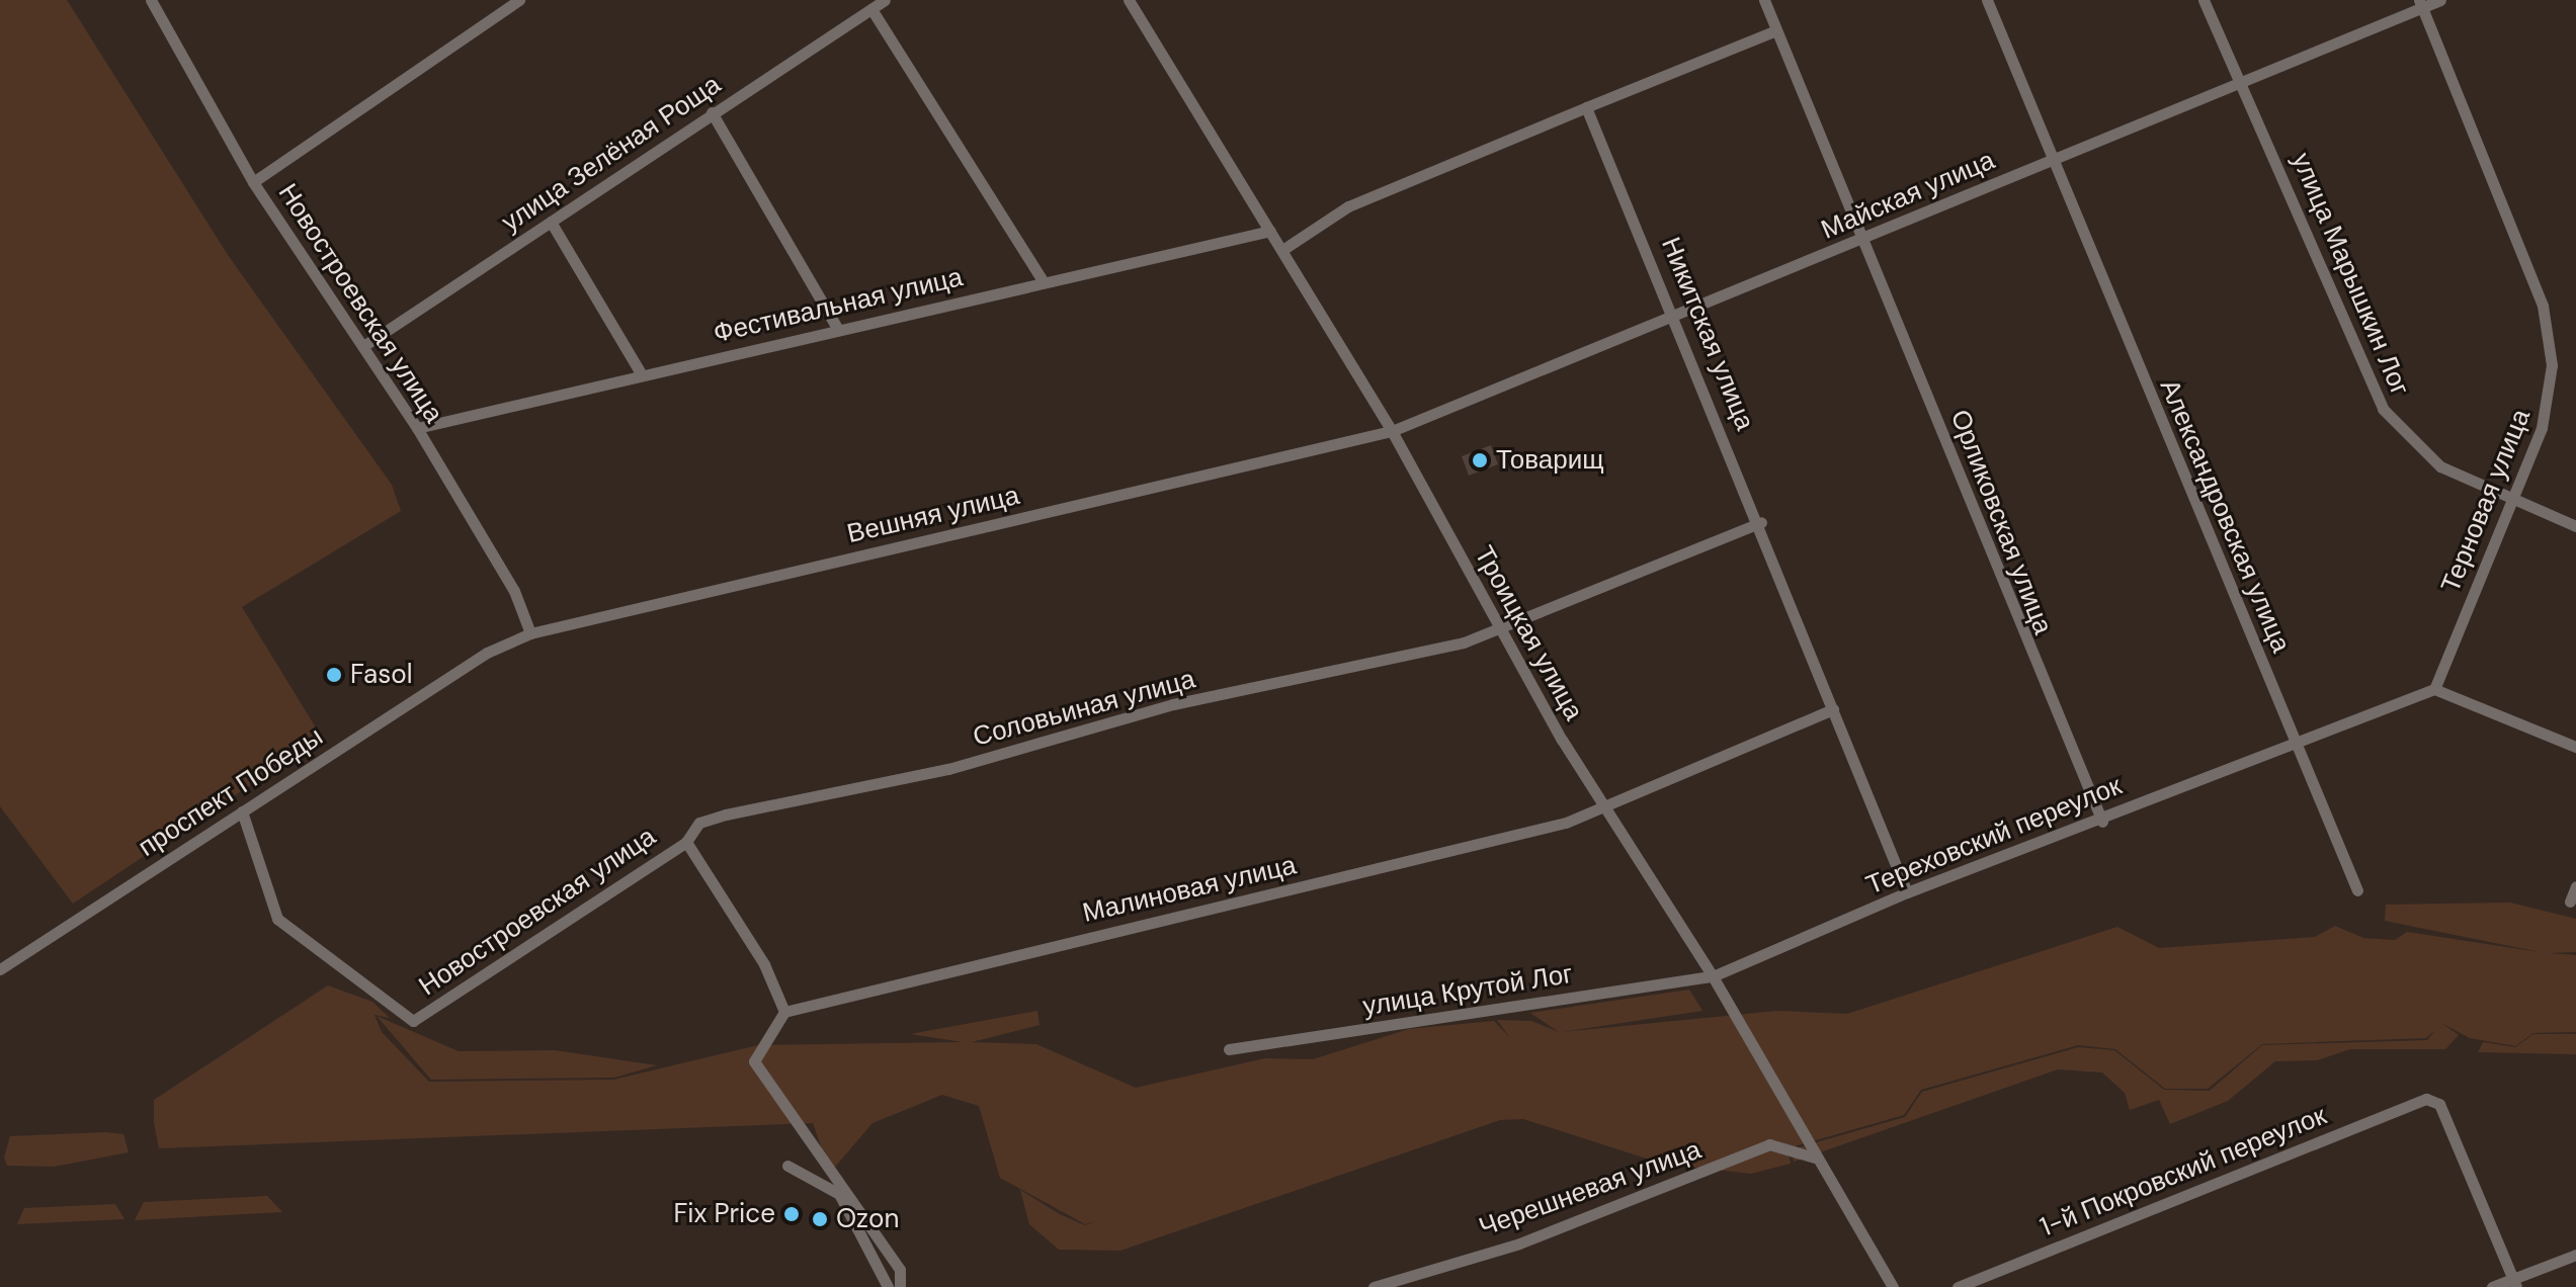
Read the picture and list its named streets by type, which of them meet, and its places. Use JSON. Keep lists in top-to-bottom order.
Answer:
{
  "streets": {
    "street": [
      "улица Зелёная Роща",
      "Майская улица",
      "улица Марышкин Лог",
      "Новостроевская улица",
      "Фестивальная улица",
      "Никитская улица",
      "Терновая улица",
      "Вешняя улица",
      "Александровская улица",
      "Орликовская улица",
      "Троицкая улица",
      "Соловьиная улица",
      "проспект Победы",
      "Тереховский переулок",
      "Малиновая улица",
      "улица Крутой Лог",
      "1-й Покровский переулок",
      "Черешневая улица"
    ]
  },
  "crossings": [
    ["улица Зелёная Роща", "Новостроевская улица"],
    ["Майская улица", "улица Марышкин Лог"],
    ["Майская улица", "Никитская улица"],
    ["Майская улица", "Терновая улица"],
    ["Майская улица", "Вешняя улица"],
    ["Майская улица", "Александровская улица"],
    ["Майская улица", "Орликовская улица"],
    ["Майская улица", "Троицкая улица"],
    ["улица Марышкин Лог", "Терновая улица"],
    ["Новостроевская улица", "Фестивальная улица"],
    ["Новостроевская улица", "Вешняя улица"],
    ["Новостроевская улица", "Соловьиная улица"],
    ["Новостроевская улица", "проспект Победы"],
    ["Новостроевская улица", "Малиновая улица"],
    ["Фестивальная улица", "Троицкая улица"],
    ["Никитская улица", "Соловьиная улица"],
    ["Никитская улица", "Тереховский переулок"],
    ["Никитская улица", "Малиновая улица"],
    ["Терновая улица", "Тереховский переулок"],
    ["Вешняя улица", "Троицкая улица"],
    ["Вешняя улица", "проспект Победы"],
    ["Александровская улица", "Тереховский переулок"],
    ["Орликовская улица", "Тереховский переулок"],
    ["Троицкая улица", "Соловьиная улица"],
    ["Троицкая улица", "Тереховский переулок"],
    ["Троицкая улица", "Малиновая улица"],
    ["Троицкая улица", "улица Крутой Лог"],
    ["Троицкая улица", "Черешневая улица"],
    ["Тереховский переулок", "улица Крутой Лог"]
  ],
  "places": [
    "Товарищ",
    "Fasol",
    "Fix Price",
    "Ozon"
  ]
}
